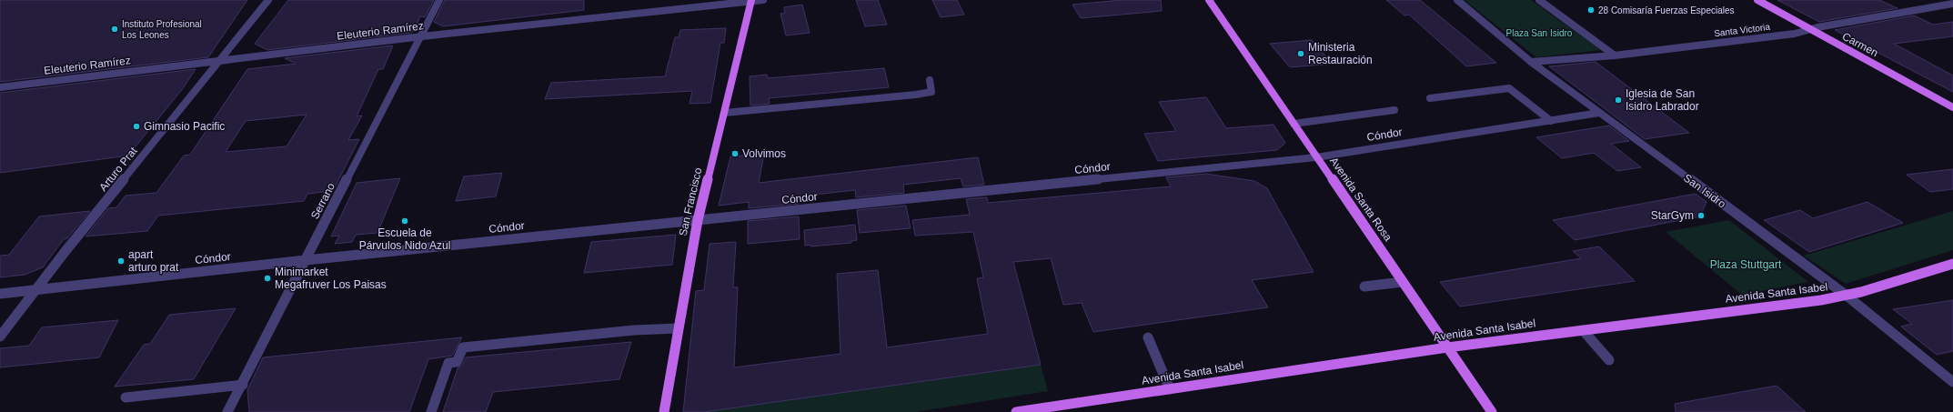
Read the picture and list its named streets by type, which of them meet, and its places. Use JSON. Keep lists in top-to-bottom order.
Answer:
{
  "streets": {
    "main road": [
      "Carmen",
      "Avenida Santa Rosa",
      "San Francisco",
      "Avenida Santa Isabel"
    ],
    "street": [
      "Santa Victoria",
      "Eleuterio Ramírez",
      "Cóndor",
      "Arturo Prat",
      "San Isidro",
      "Serrano"
    ]
  },
  "crossings": [
    ["Santa Victoria", "Carmen"],
    ["Santa Victoria", "San Isidro"],
    ["Eleuterio Ramírez", "Arturo Prat"],
    ["Eleuterio Ramírez", "Serrano"],
    ["Eleuterio Ramírez", "San Francisco"],
    ["Cóndor", "Arturo Prat"],
    ["Cóndor", "San Isidro"],
    ["Cóndor", "Avenida Santa Rosa"],
    ["Cóndor", "Serrano"],
    ["Cóndor", "San Francisco"],
    ["San Isidro", "Avenida Santa Isabel"],
    ["Avenida Santa Rosa", "Avenida Santa Isabel"]
  ],
  "parks": ["Plaza San Isidro", "Plaza Stuttgart"],
  "places": [
    "28 Comisaría Fuerzas Especiales",
    "Instituto Profesional Los Leones",
    "Ministeria Restauración",
    "Iglesia de San Isidro Labrador",
    "Gimnasio Pacific",
    "Volvimos",
    "StarGym",
    "Escuela de Párvulos Nido Azul",
    "apart arturo prat",
    "Minimarket Megafruver Los Paisas"
  ]
}
